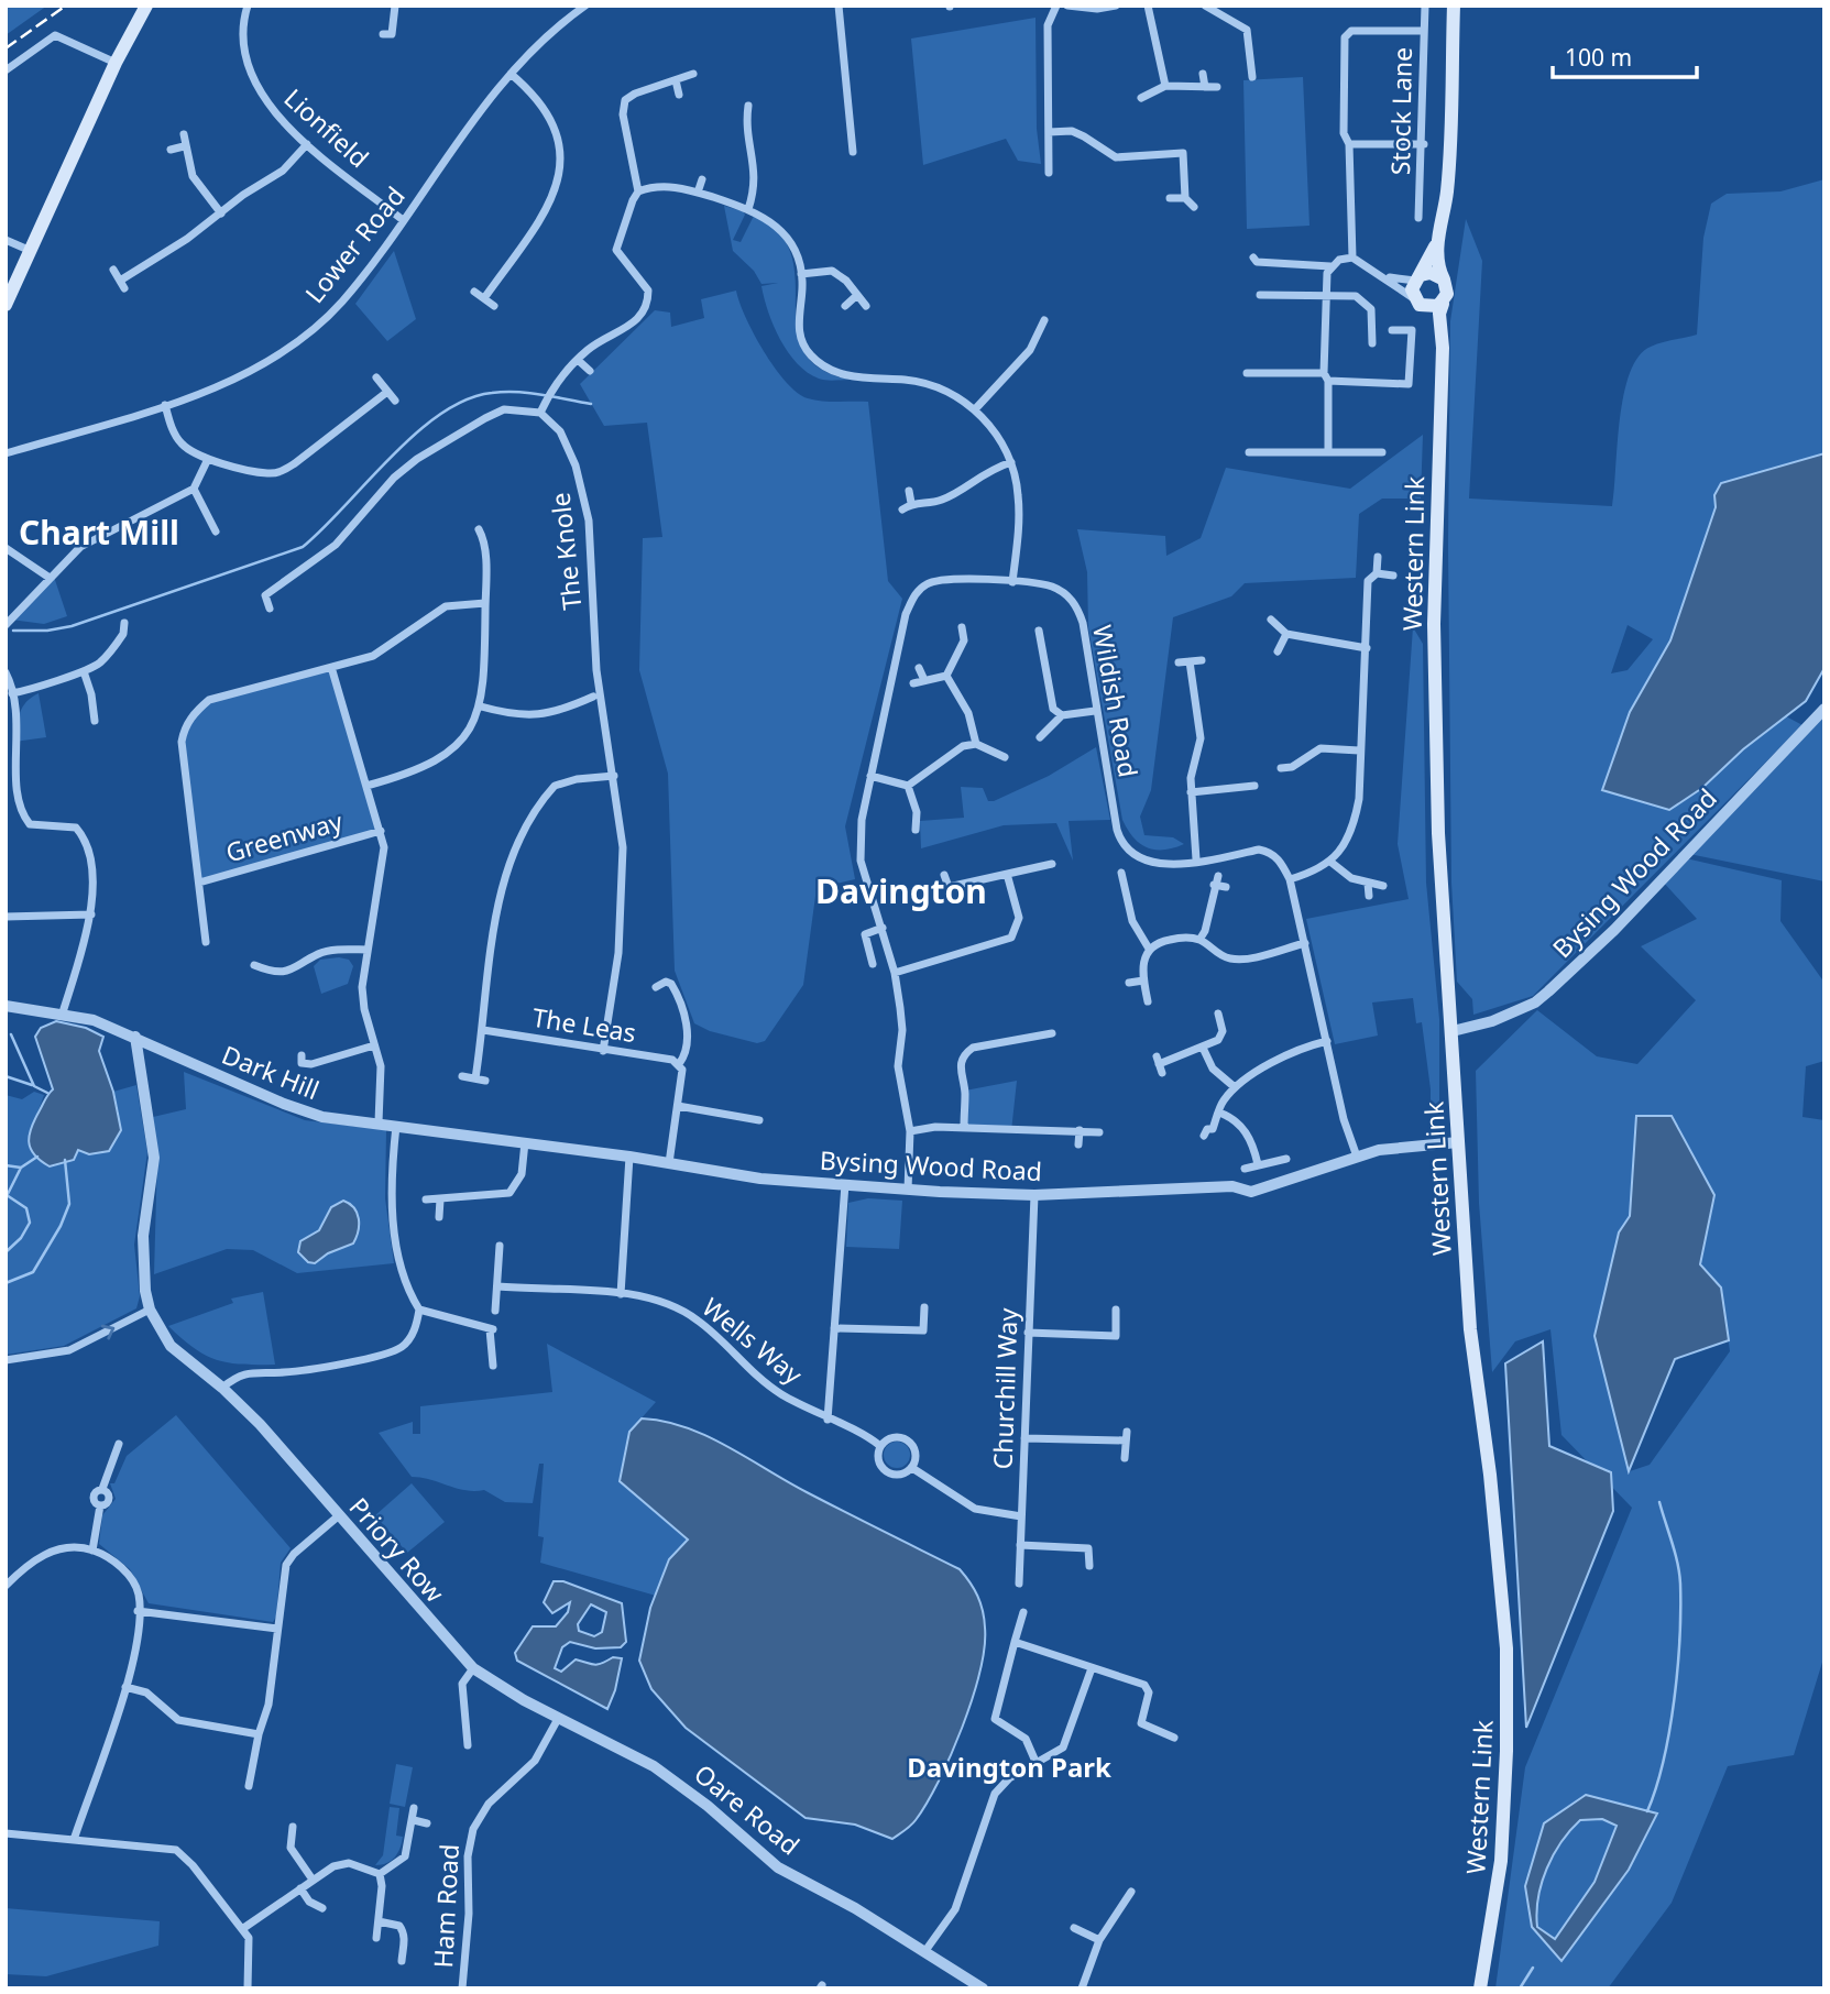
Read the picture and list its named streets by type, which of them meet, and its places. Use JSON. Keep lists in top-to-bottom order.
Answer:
{
  "streets": {
    "main road": ["Western Link"],
    "street": [
      "Stock Lane",
      "Lionfield",
      "Lower Road",
      "The Knole",
      "Wildish Road",
      "Greenway",
      "Bysing Wood Road",
      "The Leas",
      "Dark Hill",
      "Wells Way",
      "Churchill Way",
      "Priory Row",
      "Oare Road",
      "Ham Road"
    ]
  },
  "crossings": [
    ["Lionfield", "Lower Road"],
    ["The Knole", "The Leas"],
    ["Western Link", "Bysing Wood Road"],
    ["Wildish Road", "Bysing Wood Road"],
    ["Bysing Wood Road", "The Leas"],
    ["Bysing Wood Road", "Dark Hill"],
    ["Bysing Wood Road", "Churchill Way"],
    ["Priory Row", "Oare Road"],
    ["Priory Row", "Ham Road"],
    ["Oare Road", "Ham Road"]
  ],
  "districts": ["Chart Mill", "Davington", "Davington Park"],
  "scale_bar": "100 m"
}
